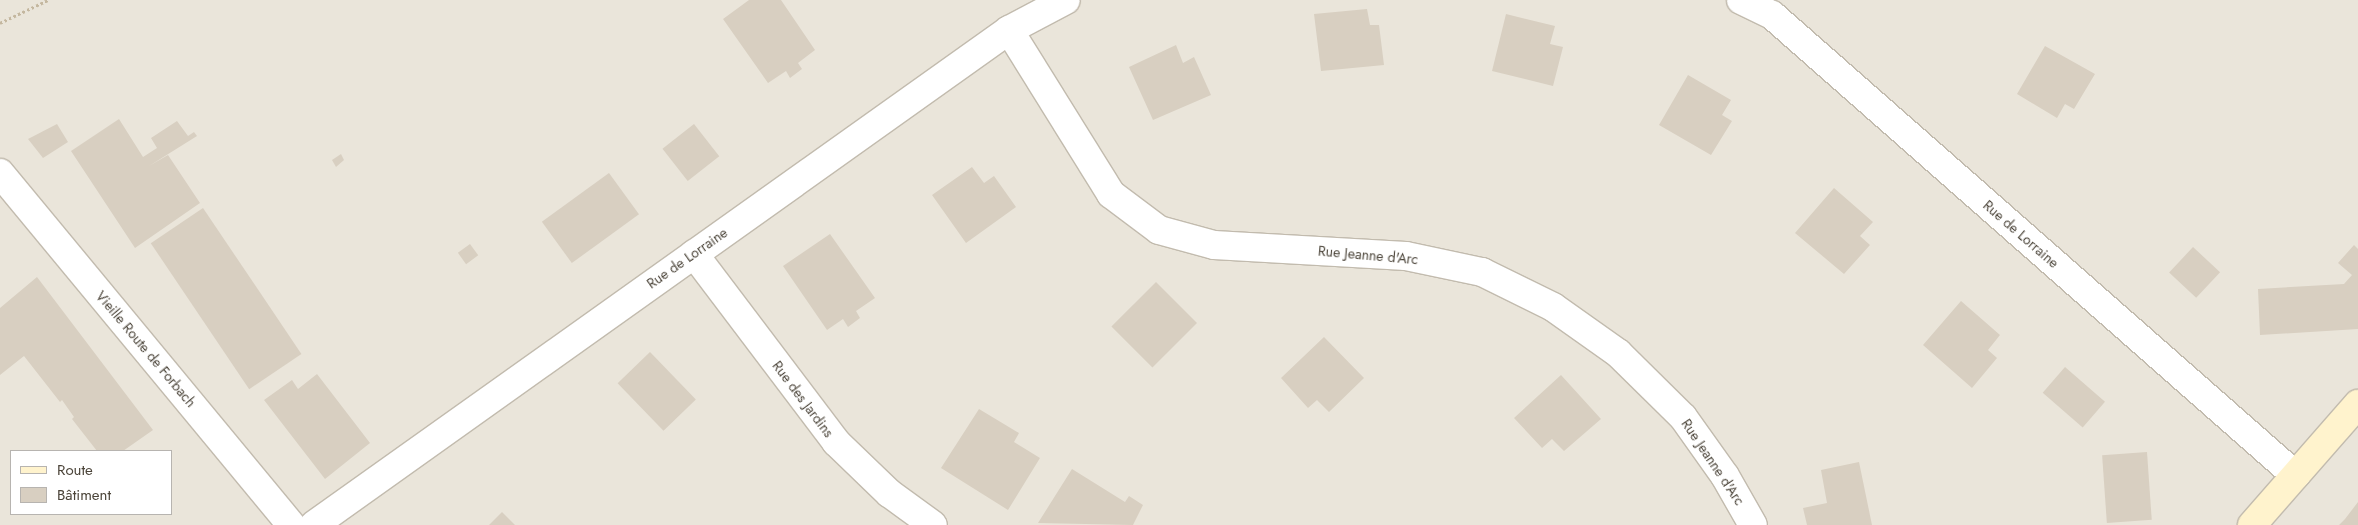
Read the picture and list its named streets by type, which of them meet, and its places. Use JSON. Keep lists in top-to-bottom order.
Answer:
{
  "streets": {
    "street": [
      "Rue de Lorraine",
      "Rue Jeanne d'Arc",
      "Vieille Route de Forbach",
      "Rue des Jardins"
    ]
  },
  "crossings": [
    ["Rue de Lorraine", "Rue Jeanne d'Arc"],
    ["Rue de Lorraine", "Rue des Jardins"]
  ],
  "legend": ["Route", "Bâtiment"]
}
